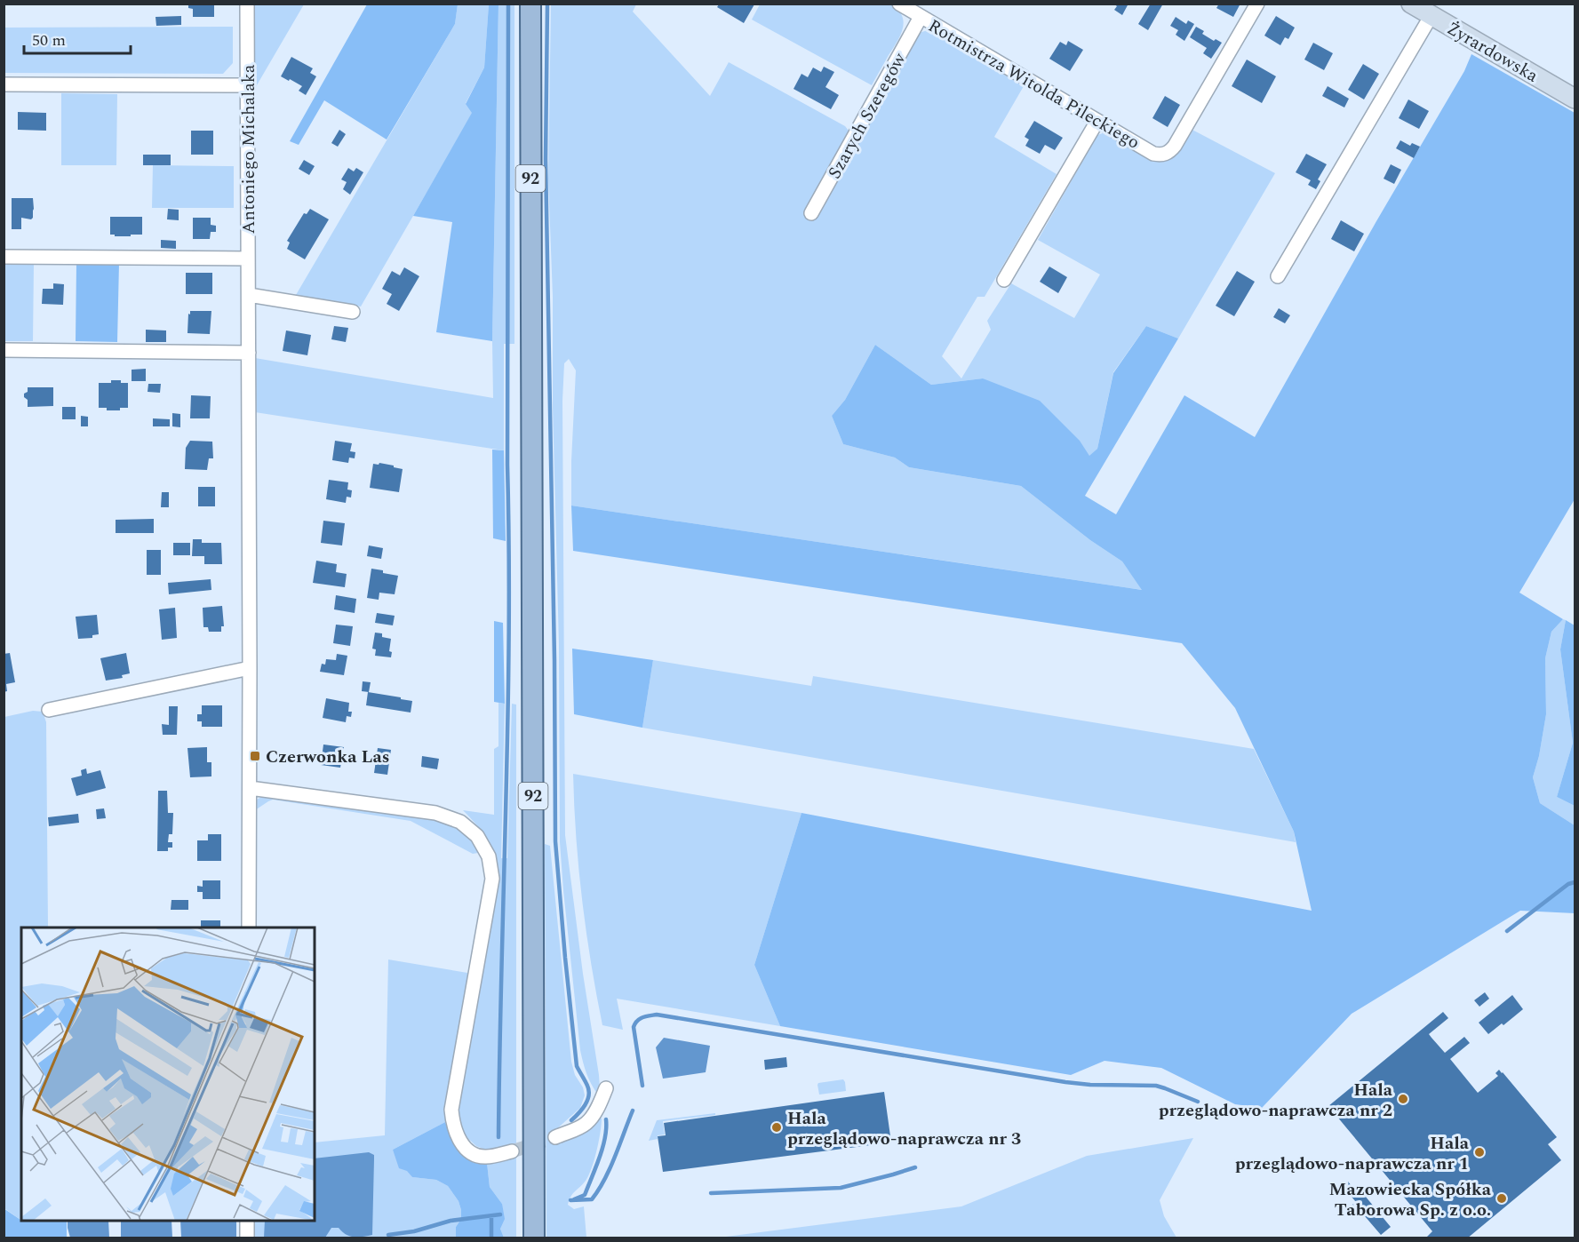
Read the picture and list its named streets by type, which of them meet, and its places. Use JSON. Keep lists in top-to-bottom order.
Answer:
{
  "streets": {
    "main road": ["Żyrardowska", "92"],
    "street": ["Rotmistrza Witolda Pileckiego", "Szarych Szeregów", "Antoniego Michalaka"]
  },
  "crossings": [
    ["Rotmistrza Witolda Pileckiego", "Szarych Szeregów"]
  ],
  "places": {
    "transit": ["Czerwonka Las"],
    "other": [
      "Hala przeglądowo-naprawcza nr 2",
      "Hala przeglądowo-naprawcza nr 3",
      "Hala przeglądowo-naprawcza nr 1",
      "Mazowiecka Spółka Taborowa Sp. z o.o."
    ]
  },
  "scale_bar": "50 m"
}
